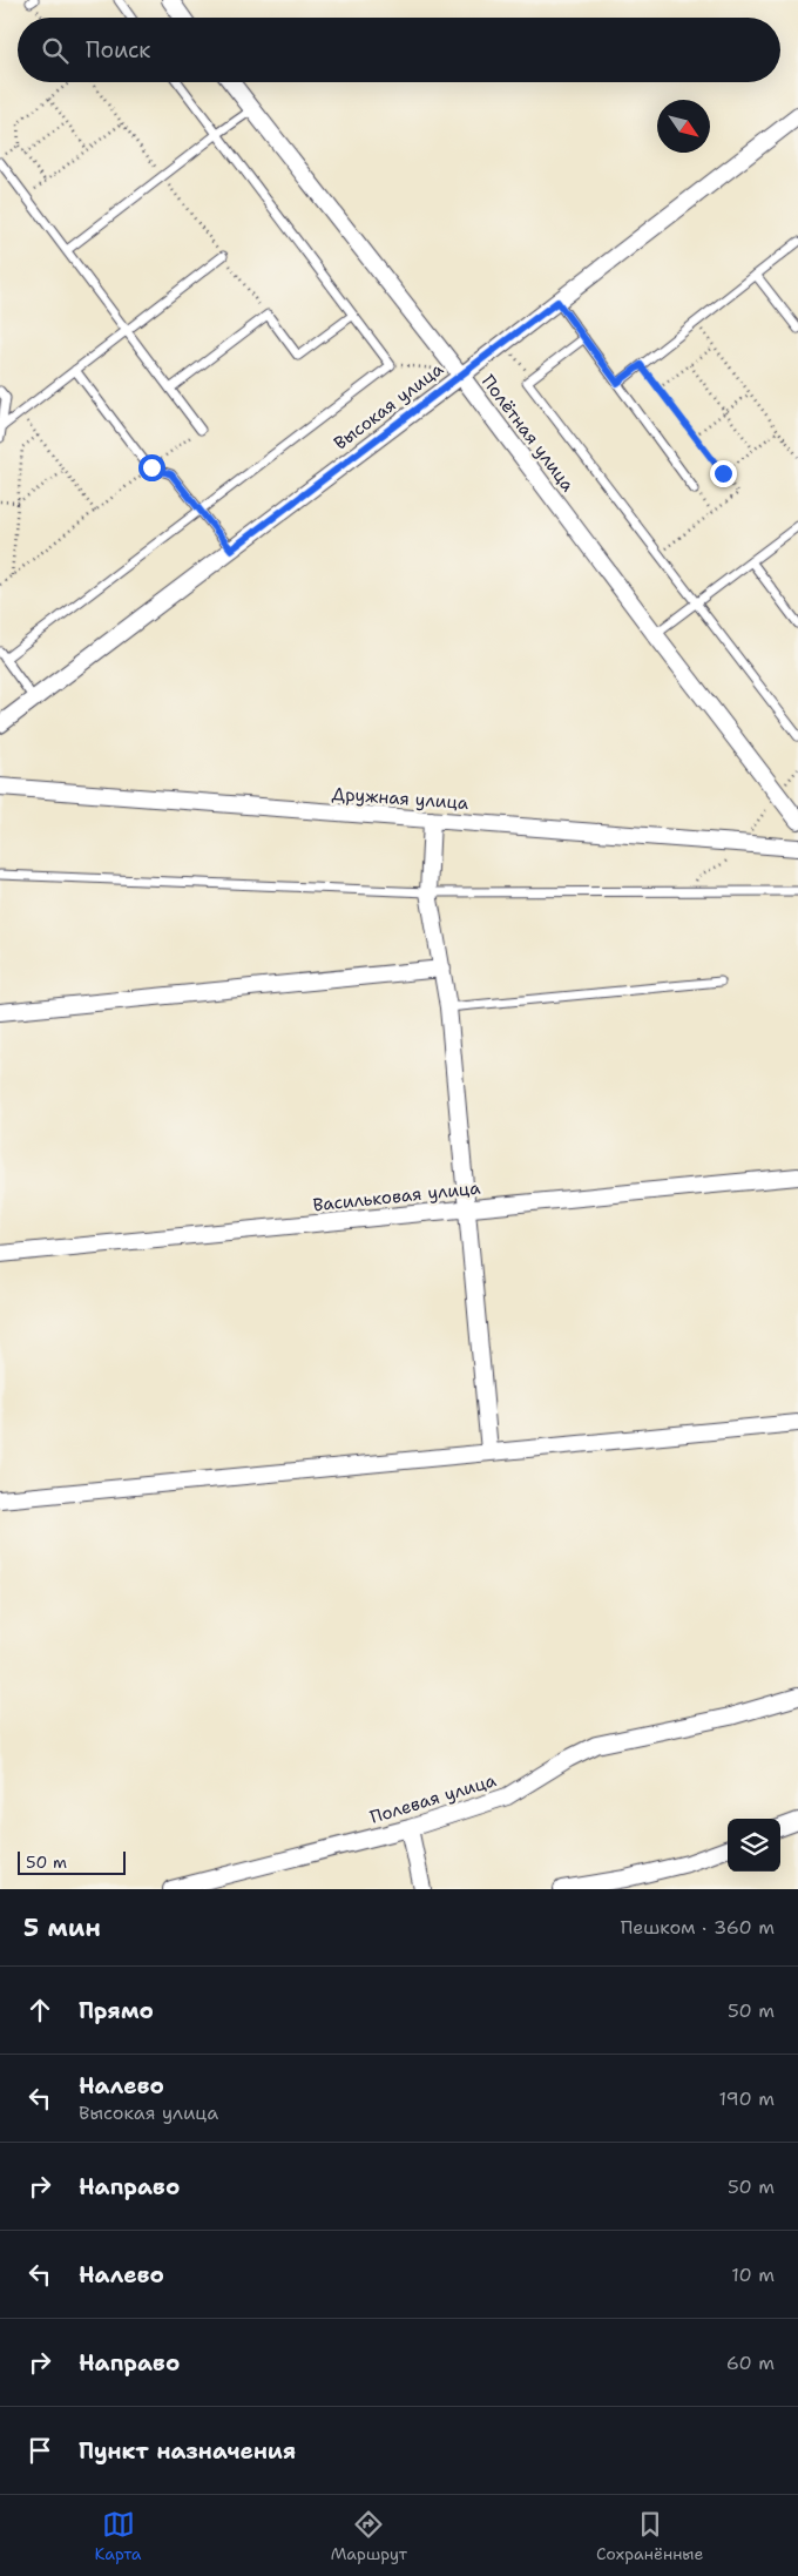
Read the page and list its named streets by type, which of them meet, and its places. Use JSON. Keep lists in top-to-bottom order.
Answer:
{
  "streets": {
    "street": [
      "Высокая улица",
      "Полётная улица",
      "Дружная улица",
      "Васильковая улица",
      "Полевая улица"
    ]
  },
  "crossings": [
    ["Высокая улица", "Полётная улица"]
  ],
  "scale_bar": "50 m",
  "north": "bottom right",
  "page": {
    "search": "Поиск",
    "scale": "50 m",
    "heading": ["5 мин", "Пешком · 360 m"],
    "list": [
      ["Прямо", "50 m"],
      ["Налево", "Высокая улица", "190 m"],
      ["Направо", "50 m"],
      ["Налево", "10 m"],
      ["Направо", "60 m"],
      "Пункт назначения"
    ],
    "nav": ["Карта", "Маршрут", "Сохранённые"]
  }
}
